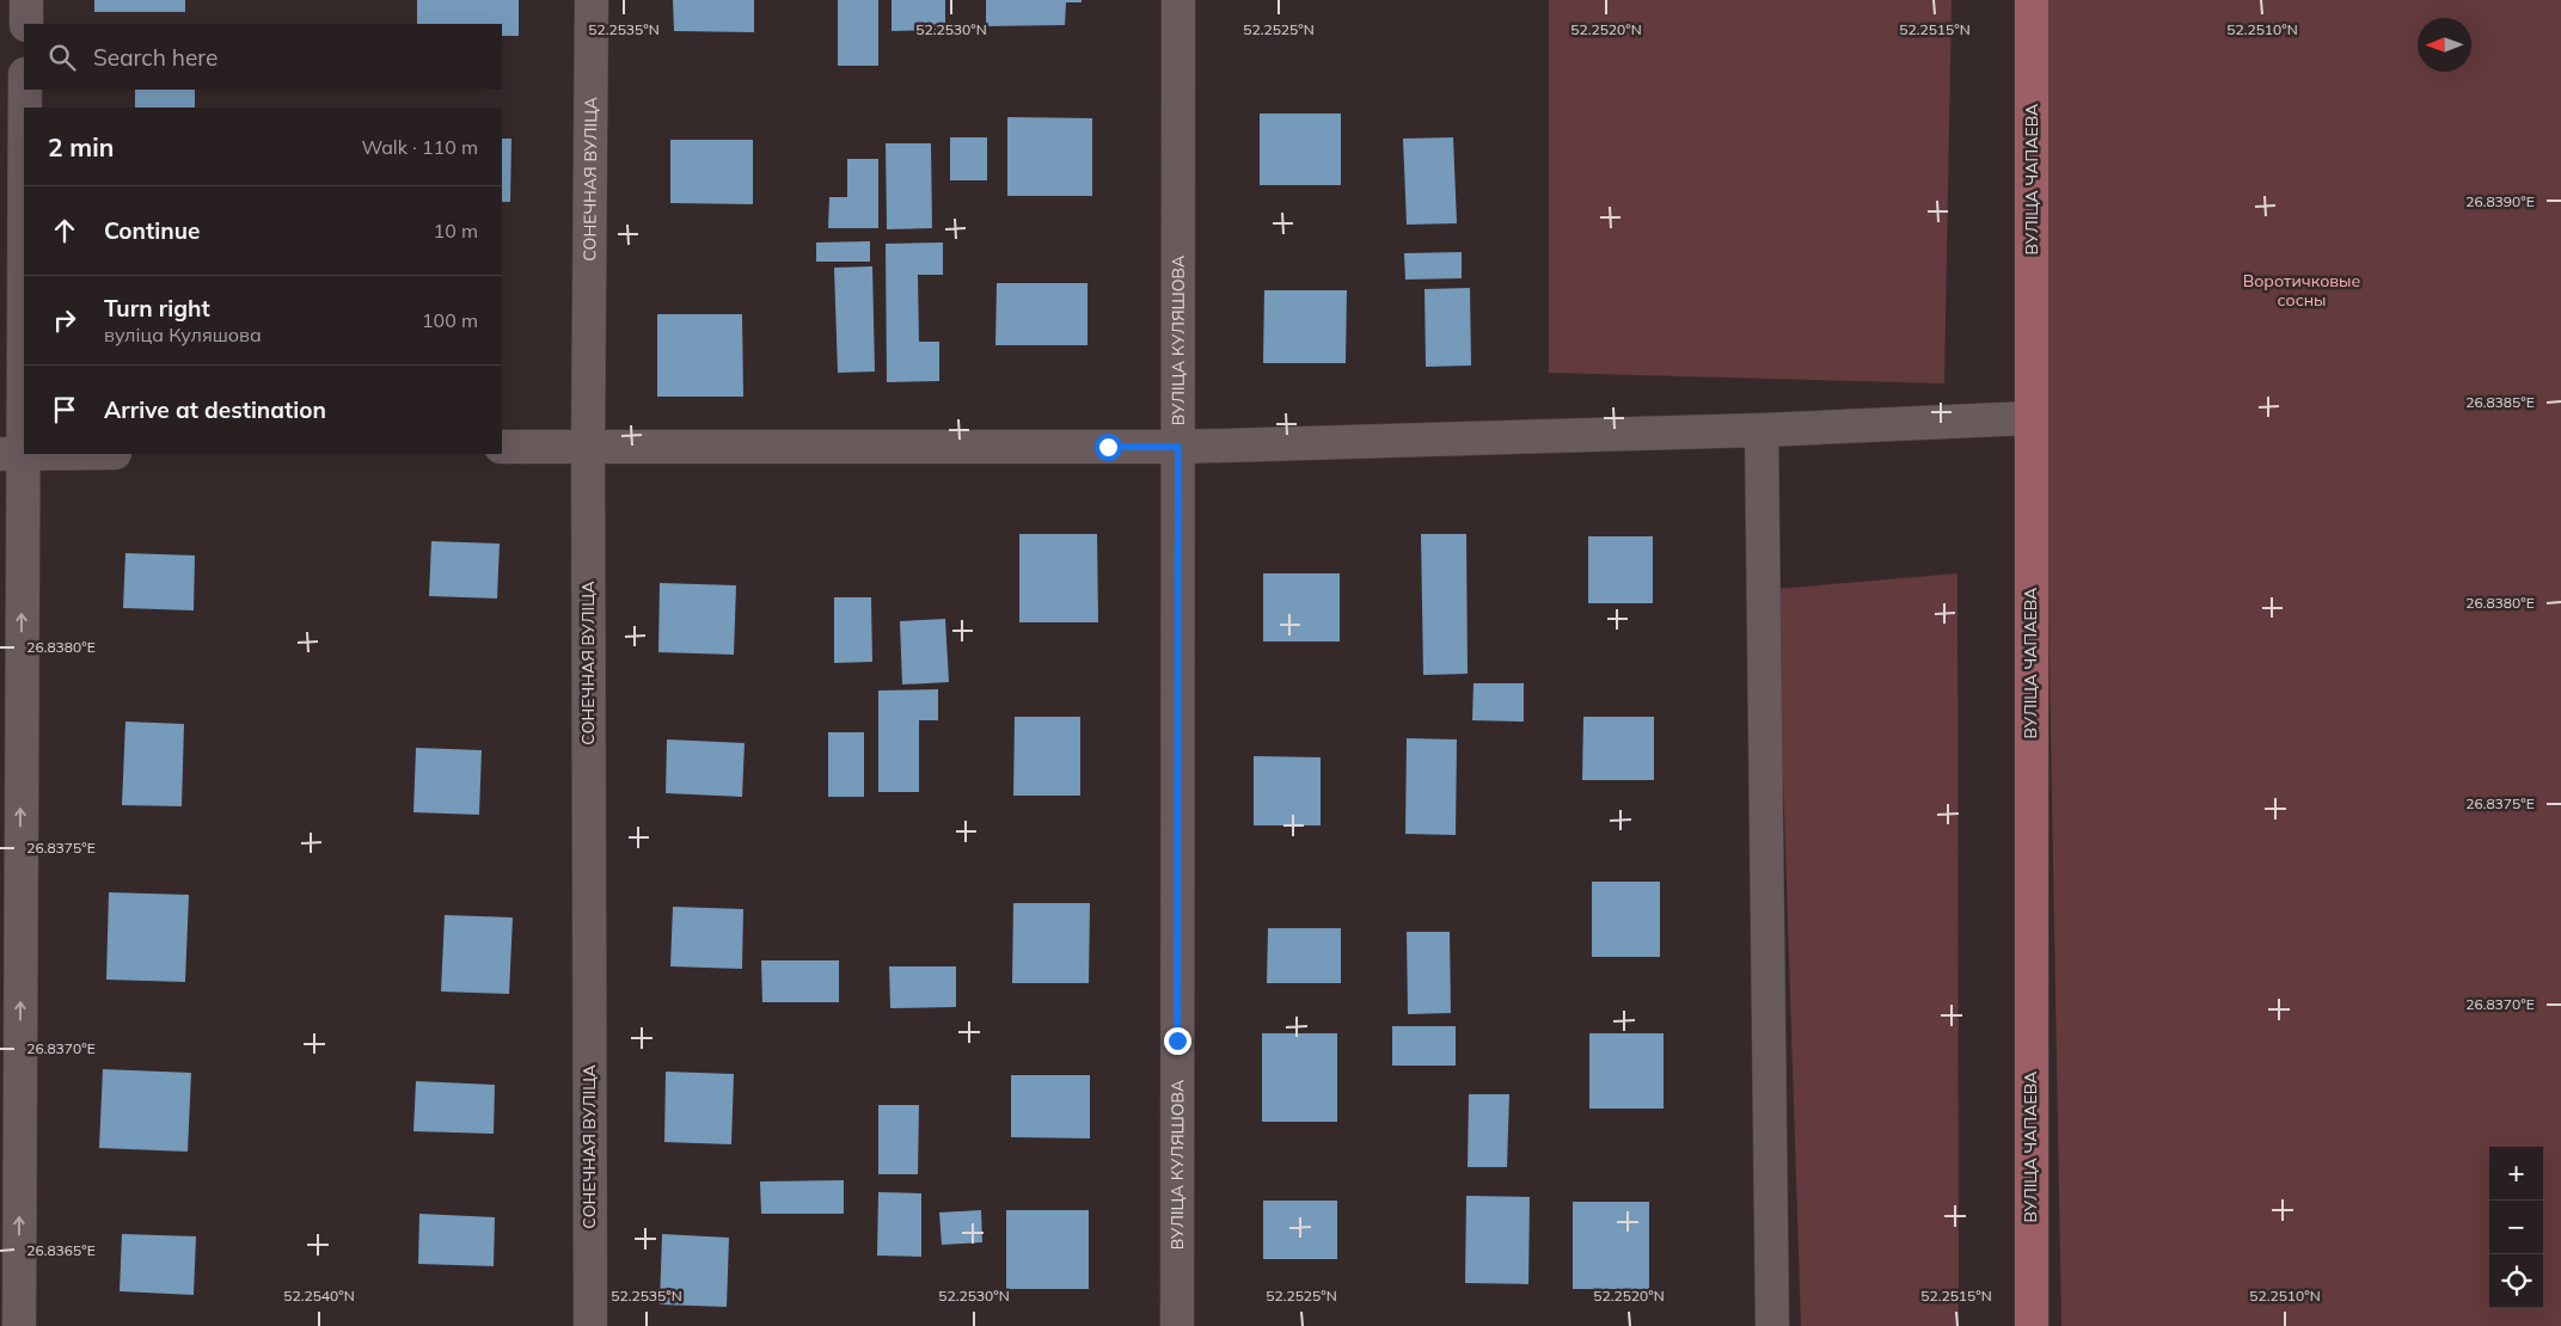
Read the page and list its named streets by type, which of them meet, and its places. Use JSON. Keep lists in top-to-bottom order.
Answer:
{
  "streets": {
    "main road": ["ВУЛІЦА ЧАПАЕВА"],
    "street": ["СОНЕЧНАЯ ВУЛІЦА", "ВУЛІЦА КУЛЯШОВА"]
  },
  "parks": ["Воротичковые сосны"],
  "north": "left",
  "page": {
    "search": "Search here",
    "heading": ["2 min", "Walk · 110 m"],
    "list": [
      ["Continue", "10 m"],
      ["Turn right", "вуліца Куляшова", "100 m"],
      "Arrive at destination"
    ],
    "map_buttons": ["+", "−"]
  },
  "coordinates": [
    "52.2535°N",
    "52.2530°N",
    "52.2525°N",
    "52.2520°N",
    "52.2515°N",
    "52.2510°N",
    "26.8390°E",
    "26.8385°E",
    "26.8380°E",
    "26.8375°E",
    "26.8370°E",
    "26.8365°E",
    "52.2540°N"
  ]
}
